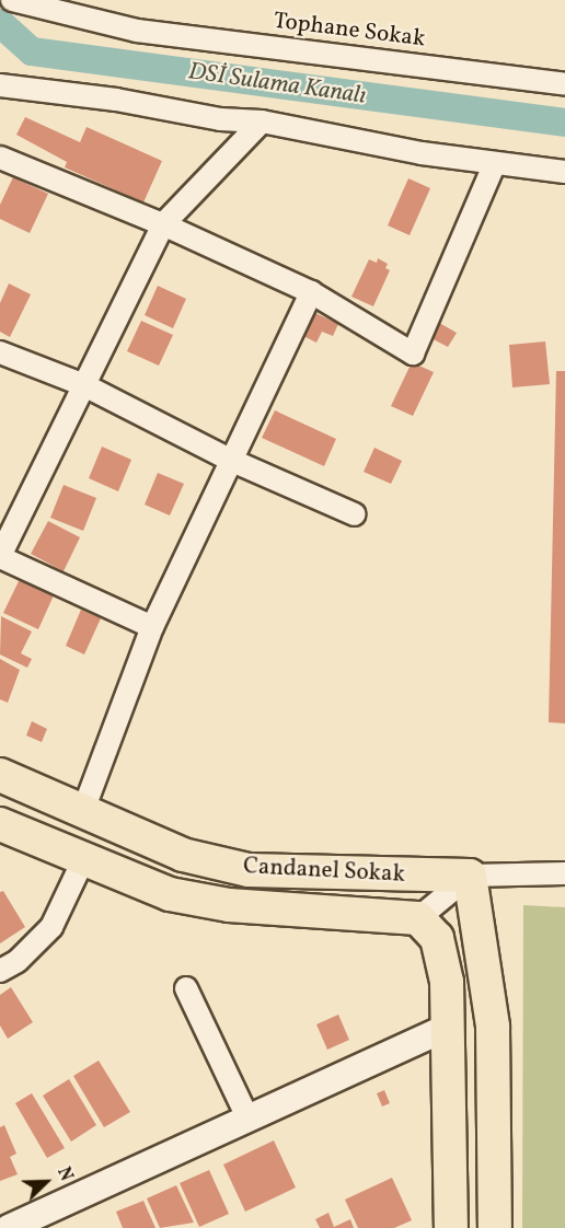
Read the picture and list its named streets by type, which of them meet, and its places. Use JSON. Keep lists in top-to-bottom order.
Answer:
{
  "streets": {
    "main road": ["Candanel Sokak"],
    "street": ["Tophane Sokak"]
  },
  "water": ["DSİ Sulama Kanalı"],
  "north": "top right"
}
